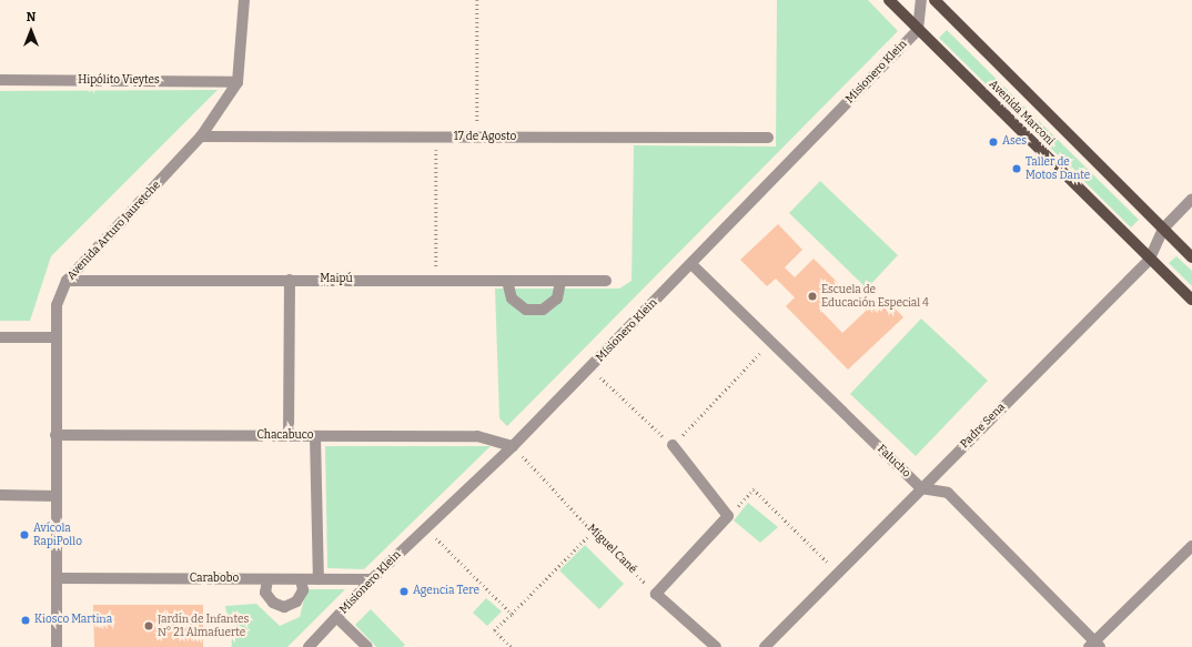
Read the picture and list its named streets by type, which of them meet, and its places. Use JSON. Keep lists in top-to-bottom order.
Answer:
{
  "streets": {
    "main road": ["Avenida Marconi"],
    "street": [
      "Misionero Klein",
      "Hipólito Vieytes",
      "17 de Agosto",
      "Avenida Arturo Jauretche",
      "Maipú",
      "Padre Sena",
      "Chacabuco",
      "Falucho",
      "Carabobo"
    ],
    "path": ["Miguel Cané"]
  },
  "crossings": [
    ["Misionero Klein", "Avenida Marconi"],
    ["Misionero Klein", "Chacabuco"],
    ["Misionero Klein", "Falucho"],
    ["Misionero Klein", "Miguel Cané"],
    ["Misionero Klein", "Carabobo"],
    ["Hipólito Vieytes", "Avenida Arturo Jauretche"],
    ["Avenida Marconi", "Padre Sena"],
    ["17 de Agosto", "Avenida Arturo Jauretche"],
    ["Avenida Arturo Jauretche", "Maipú"],
    ["Avenida Arturo Jauretche", "Chacabuco"],
    ["Avenida Arturo Jauretche", "Carabobo"],
    ["Padre Sena", "Falucho"],
    ["Chacabuco", "Miguel Cané"]
  ],
  "places": [
    "Ases",
    "Taller de Motos Dante",
    "Escuela de Educación Especial 4",
    "Avícola RapiPollo",
    "Agencia Tere",
    "Kiosco Martina",
    "Jardín de Infantes N° 21 Almafuerte"
  ],
  "north": "top"
}
